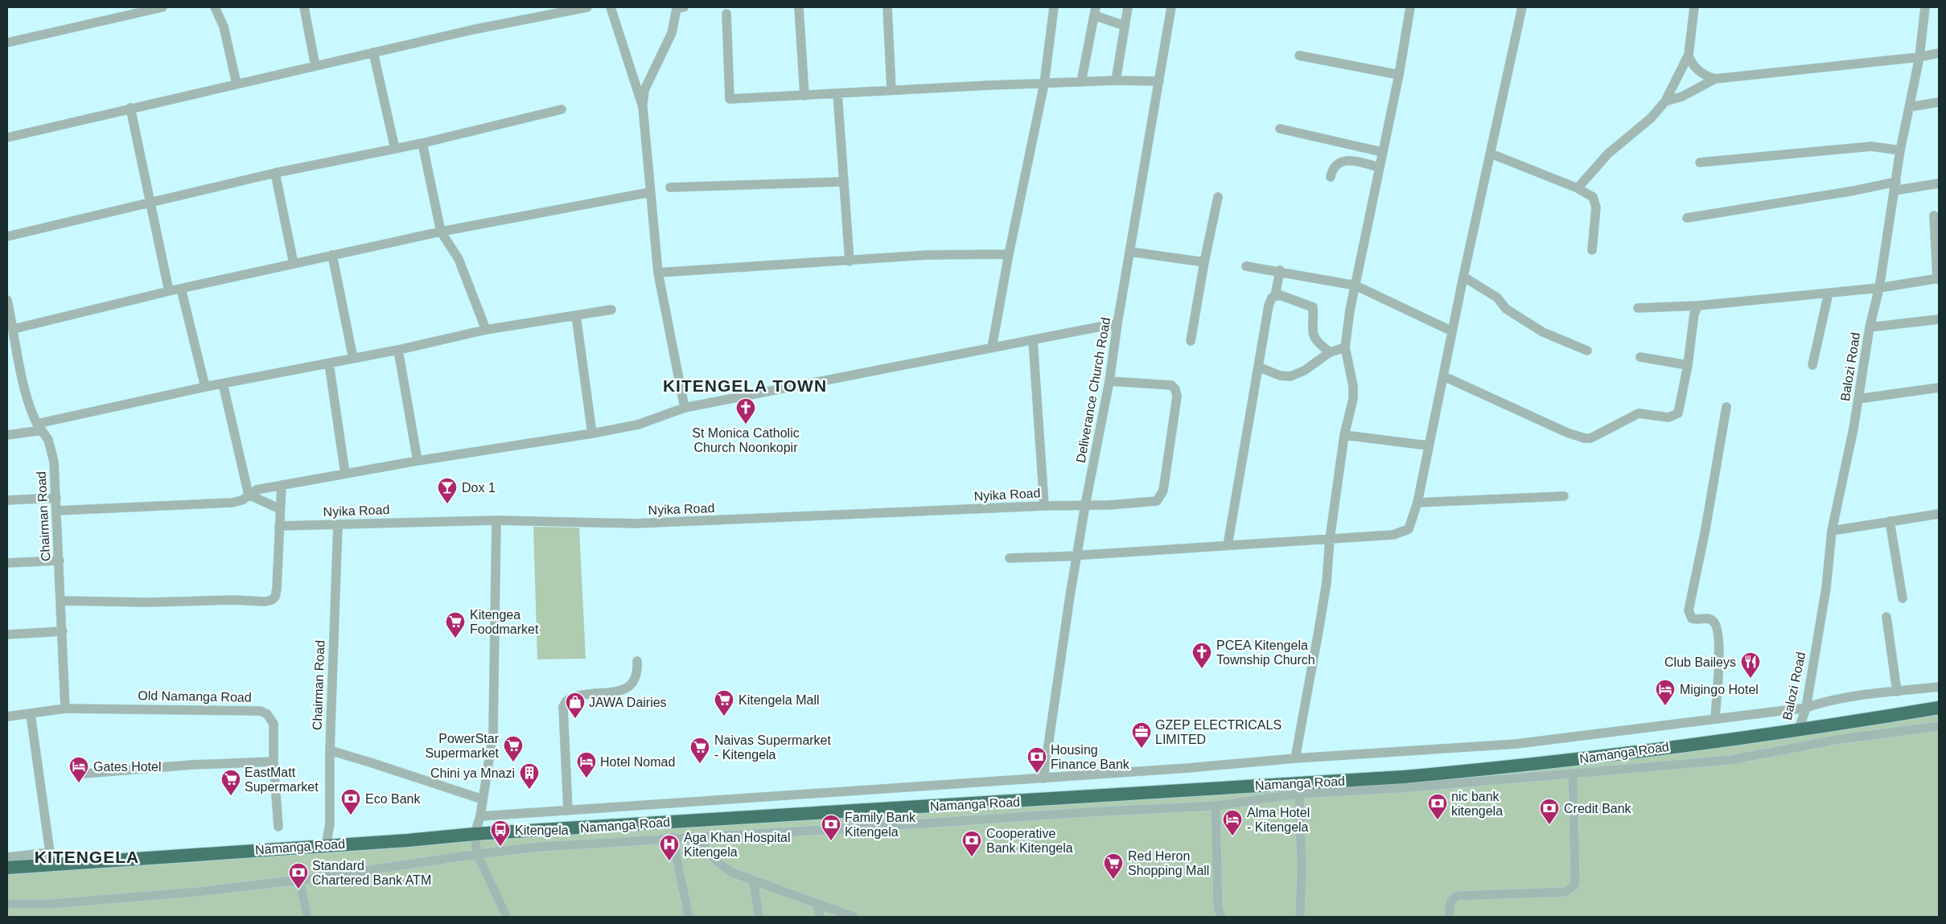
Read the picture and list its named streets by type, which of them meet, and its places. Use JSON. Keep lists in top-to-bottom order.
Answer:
{
  "streets": {
    "highway": ["Namanga Road"],
    "street": [
      "Balozi Road",
      "Deliverance Church Road",
      "Nyika Road",
      "Chairman Road",
      "Old Namanga Road"
    ]
  },
  "crossings": [
    ["Balozi Road", "Namanga Road"],
    ["Deliverance Church Road", "Nyika Road"],
    ["Nyika Road", "Chairman Road"],
    ["Chairman Road", "Old Namanga Road"],
    ["Chairman Road", "Namanga Road"]
  ],
  "districts": ["KITENGELA TOWN", "KITENGELA"],
  "places": {
    "church": ["St Monica Catholic Church Noonkopir", "PCEA Kitengela Township Church"],
    "bar": ["Dox 1"],
    "supermarket": [
      "Kitengea Foodmarket",
      "Kitengela Mall",
      "PowerStar Supermarket",
      "Naivas Supermarket - Kitengela",
      "EastMatt Supermarket",
      "Red Heron Shopping Mall"
    ],
    "restaurant": ["Club Baileys"],
    "hotel": [
      "Migingo Hotel",
      "Hotel Nomad",
      "Gates Hotel",
      "Alma Hotel - Kitengela"
    ],
    "shop": ["JAWA Dairies"],
    "office": ["GZEP ELECTRICALS LIMITED"],
    "bank": [
      "Housing Finance Bank",
      "Eco Bank",
      "nic bank kitengela",
      "Credit Bank",
      "Family Bank Kitengela",
      "Cooperative Bank Kitengela",
      "Standard Chartered Bank ATM"
    ],
    "building": ["Chini ya Mnazi"],
    "bus stop": ["Kitengela"],
    "hospital": ["Aga Khan Hospital Kitengela"]
  }
}
